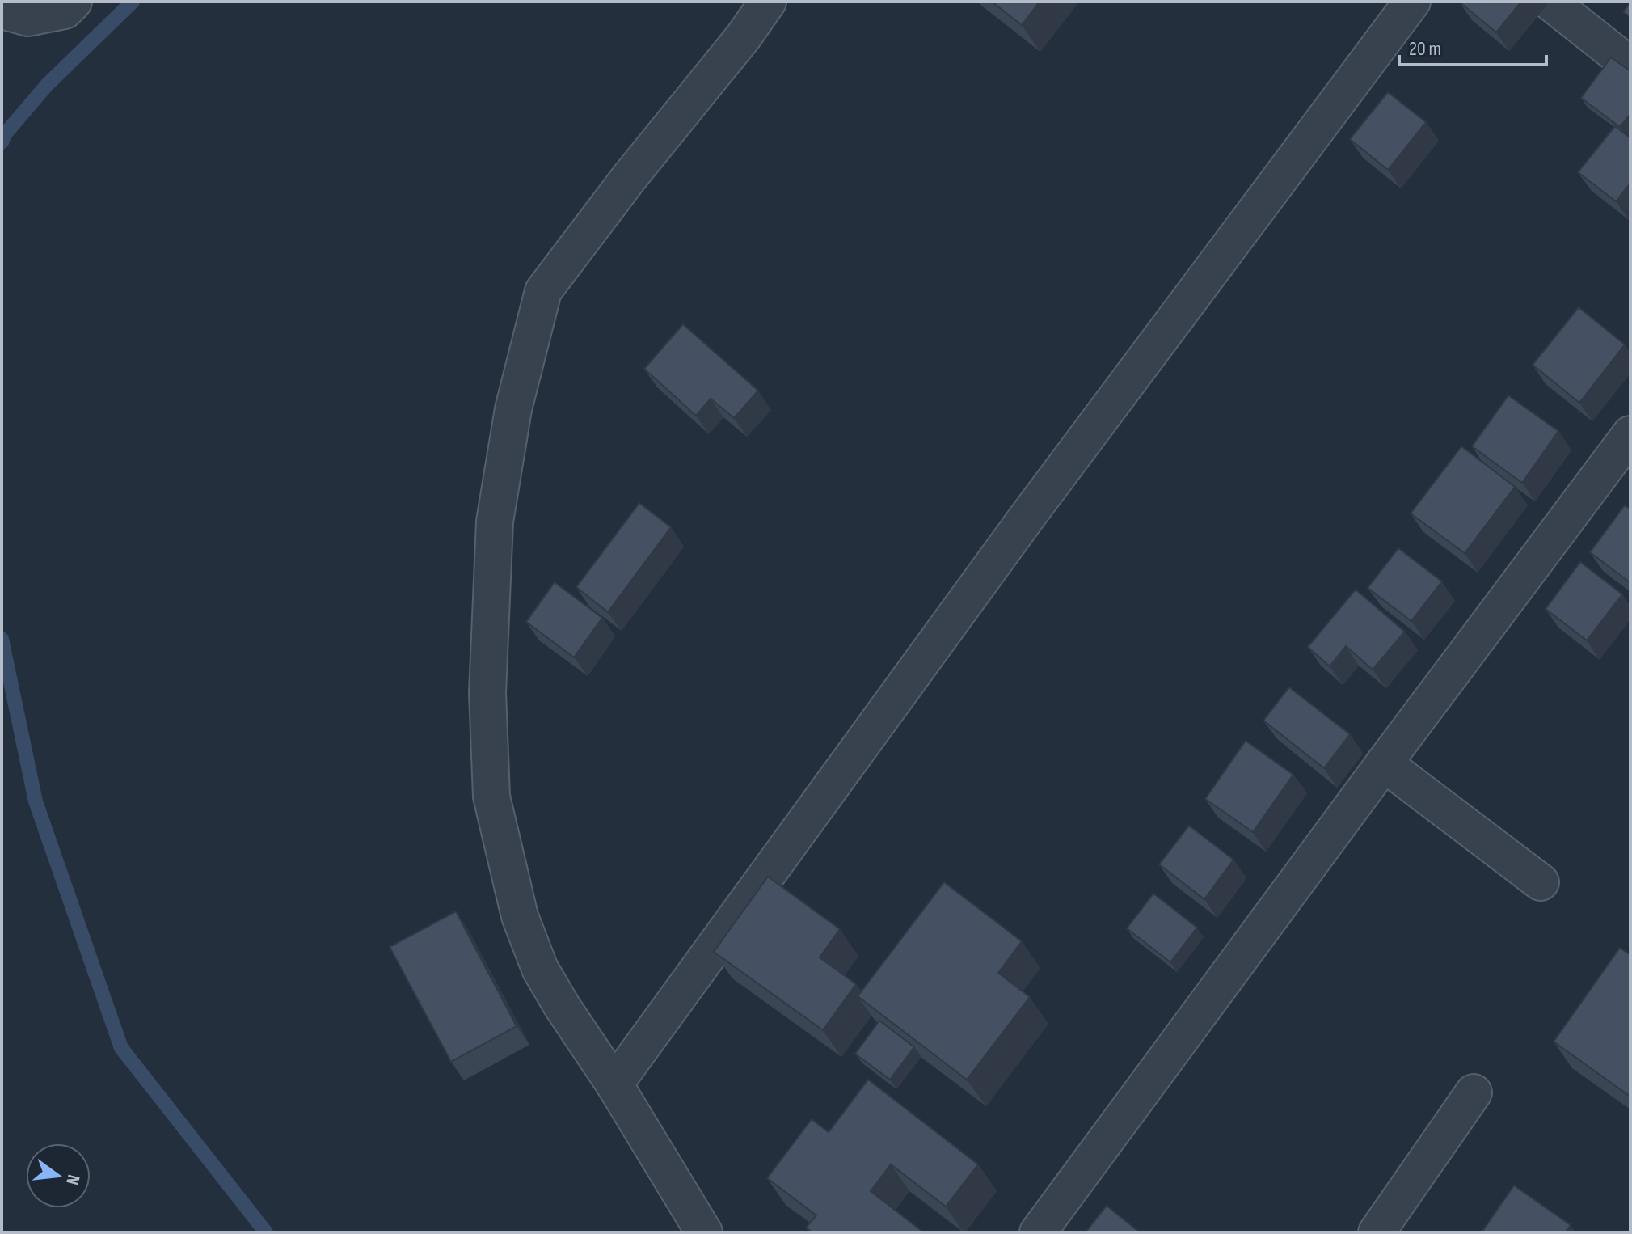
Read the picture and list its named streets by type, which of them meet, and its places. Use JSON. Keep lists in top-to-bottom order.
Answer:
{
  "scale_bar": "20 m",
  "north": "right"
}
